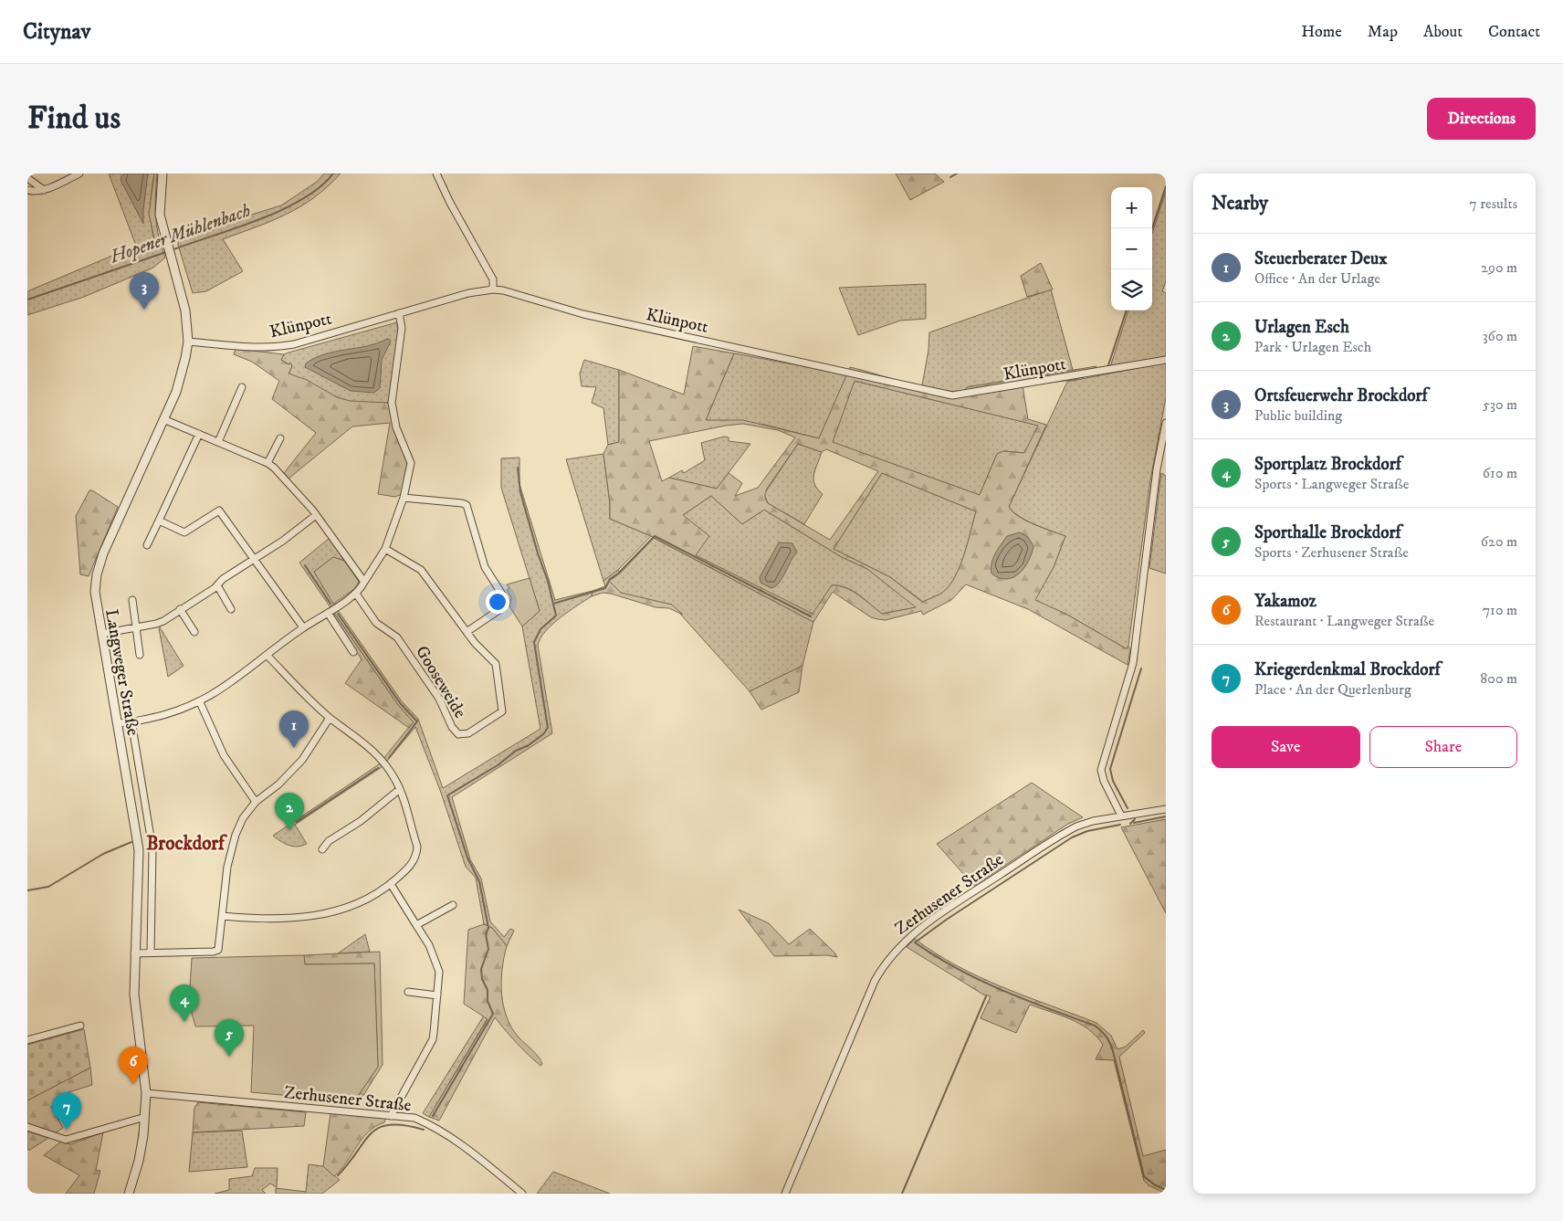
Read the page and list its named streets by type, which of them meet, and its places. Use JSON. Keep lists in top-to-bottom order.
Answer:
{
  "streets": {
    "street": [
      "Klünpott",
      "Langweger Straße",
      "Gooseweide",
      "Zerhusener Straße"
    ]
  },
  "crossings": [
    ["Klünpott", "Langweger Straße"],
    ["Langweger Straße", "Zerhusener Straße"]
  ],
  "districts": ["Brockdorf"],
  "water": ["Hopener Mühlenbach"],
  "page": {
    "header": "Citynav",
    "nav": [
      "Home",
      "Map",
      "About",
      "Contact"
    ],
    "buttons": [
      "Directions",
      ["Save", "Share"]
    ],
    "title": "Find us",
    "heading": ["Nearby", "7 results"],
    "map_buttons": ["+", "−"],
    "list": [
      {
        "mark": "1",
        "name": "Steuerberater Deux",
        "note": "Office · An der Urlage",
        "value": "290 m"
      },
      {
        "mark": "2",
        "name": "Urlagen Esch",
        "note": "Park · Urlagen Esch",
        "value": "360 m"
      },
      {
        "mark": "3",
        "name": "Ortsfeuerwehr Brockdorf",
        "note": "Public building",
        "value": "530 m"
      },
      {
        "mark": "4",
        "name": "Sportplatz Brockdorf",
        "note": "Sports · Langweger Straße",
        "value": "610 m"
      },
      {
        "mark": "5",
        "name": "Sporthalle Brockdorf",
        "note": "Sports · Zerhusener Straße",
        "value": "620 m"
      },
      {
        "mark": "6",
        "name": "Yakamoz",
        "note": "Restaurant · Langweger Straße",
        "value": "710 m"
      },
      {
        "mark": "7",
        "name": "Kriegerdenkmal Brockdorf",
        "note": "Place · An der Querlenburg",
        "value": "800 m"
      }
    ],
    "pins": [
      "3",
      "1",
      "2",
      "4",
      "5",
      "6",
      "7"
    ]
  }
}
